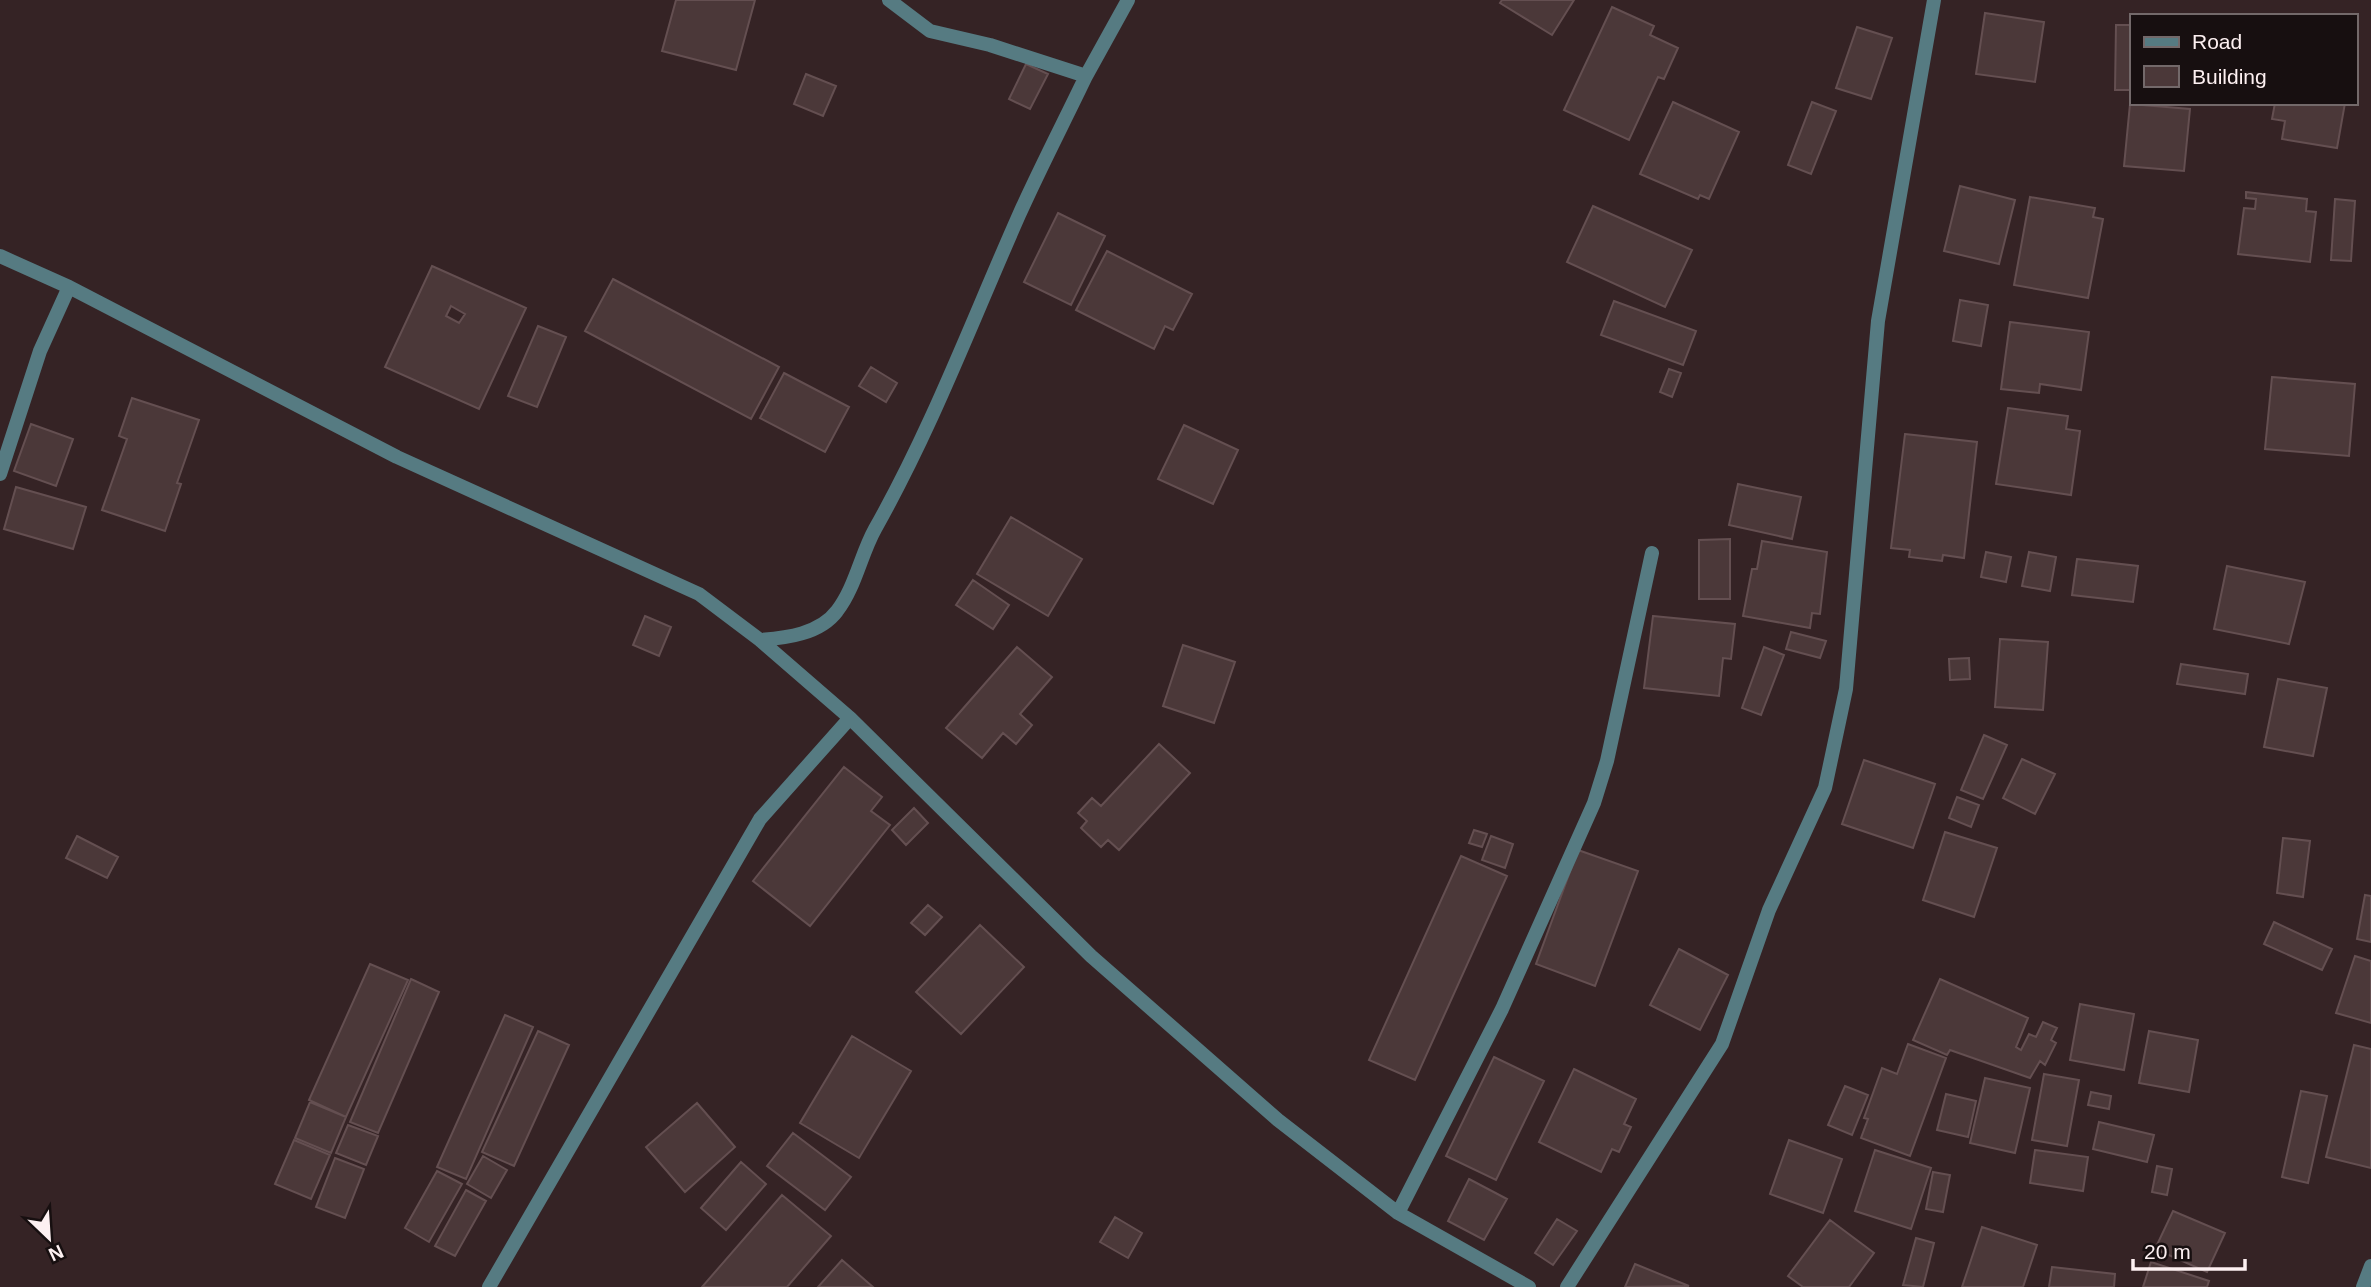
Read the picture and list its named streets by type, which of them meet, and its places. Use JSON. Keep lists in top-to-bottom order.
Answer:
{
  "legend": ["Road", "Building"],
  "scale_bar": "20 m",
  "north": "bottom right"
}
